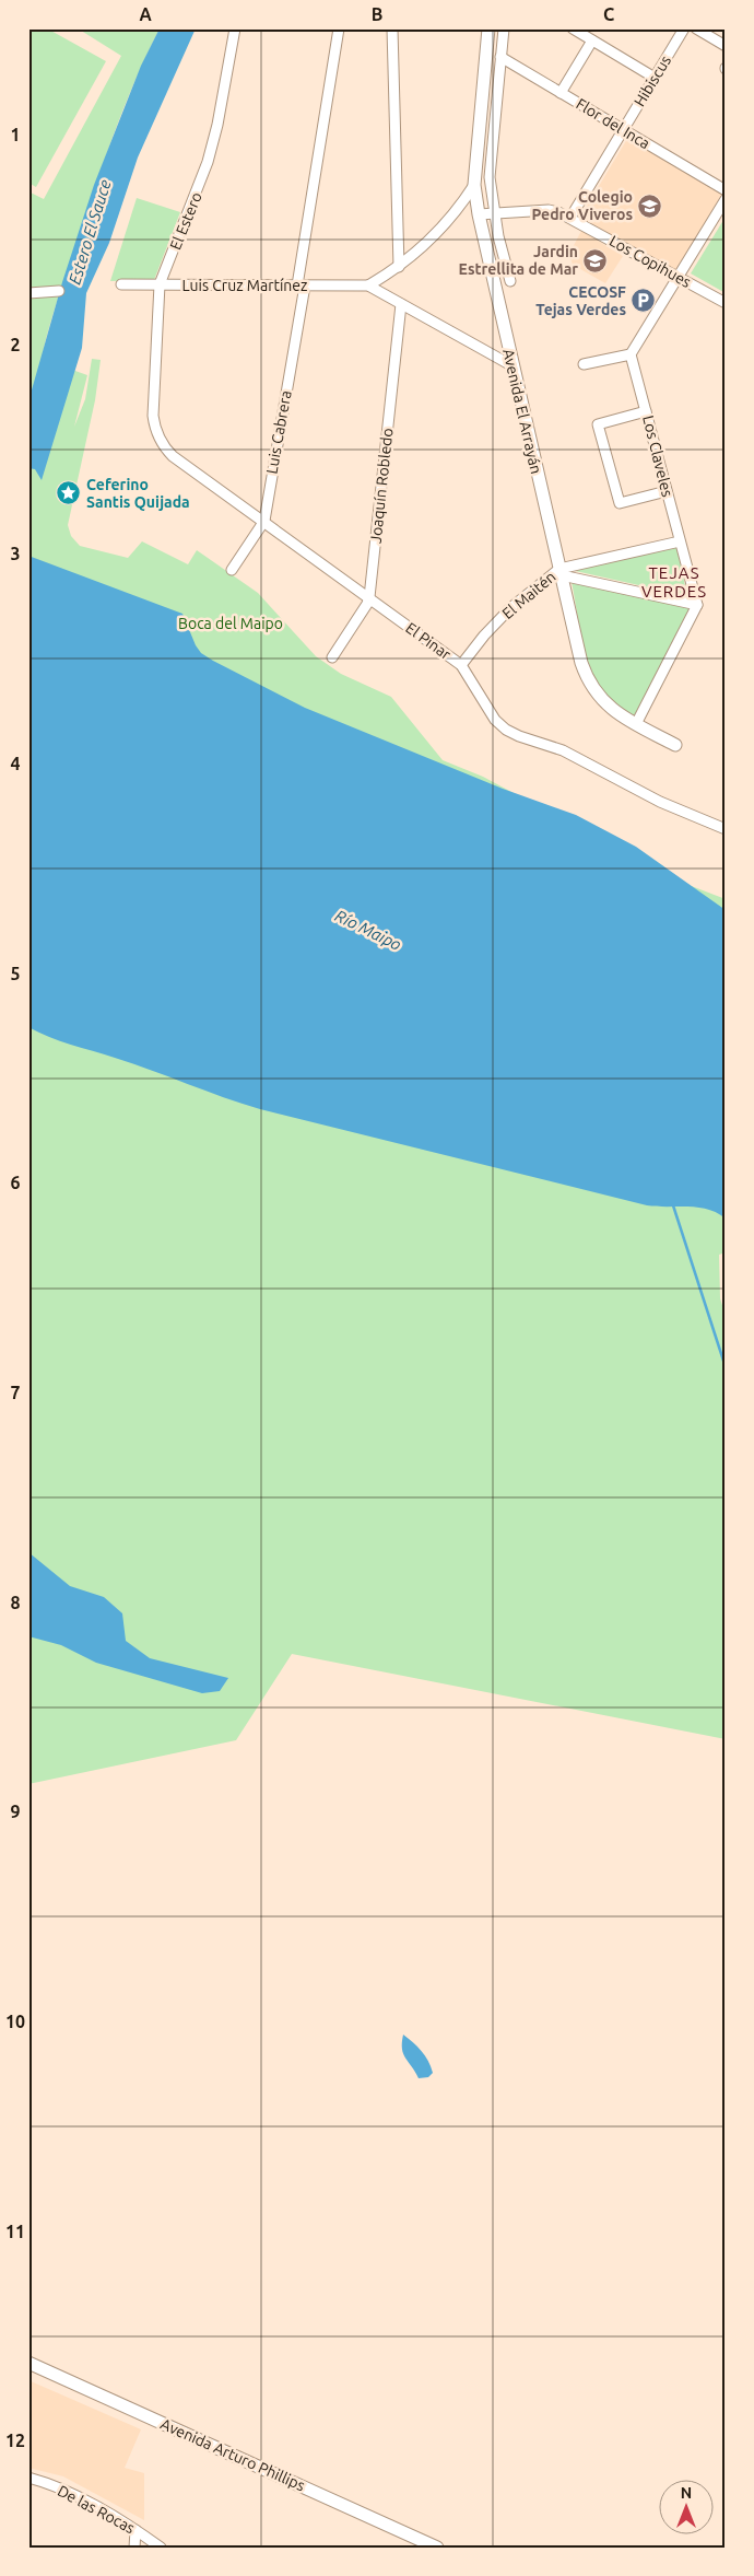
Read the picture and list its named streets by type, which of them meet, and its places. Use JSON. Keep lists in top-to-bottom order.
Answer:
{
  "streets": {
    "street": [
      "Hibiscus",
      "Flor del Inca",
      "El Estero",
      "Los Copihues",
      "Luis Cruz Martínez",
      "Avenida El Arrayán",
      "Luis Cabrera",
      "Los Claveles",
      "Joaquín Robledo",
      "El Maitén",
      "El Pinar",
      "Avenida Arturo Phillips",
      "De las Rocas"
    ]
  },
  "crossings": [
    ["Hibiscus", "Flor del Inca"],
    ["Hibiscus", "Los Copihues"],
    ["El Estero", "Luis Cruz Martínez"],
    ["El Estero", "El Pinar"],
    ["Los Copihues", "Avenida El Arrayán"],
    ["Luis Cruz Martínez", "Luis Cabrera"],
    ["Avenida El Arrayán", "El Maitén"],
    ["Luis Cabrera", "El Pinar"],
    ["Los Claveles", "El Maitén"],
    ["Joaquín Robledo", "El Pinar"],
    ["El Maitén", "El Pinar"]
  ],
  "districts": ["TEJAS VERDES"],
  "water": ["Estero El Sauce", "Río Maipo"],
  "parks": ["Boca del Maipo"],
  "places": {
    "school or university": ["Colegio Pedro Viveros", "Jardin Estrellita de Mar"],
    "parking": ["CECOSF Tejas Verdes"],
    "place": ["Ceferino Santis Quijada"]
  },
  "north": "top",
  "grid": {
    "columns": ["A", "B", "C"],
    "rows": [
      "1",
      "2",
      "3",
      "4",
      "5",
      "6",
      "7",
      "8",
      "9",
      "10",
      "11",
      "12"
    ]
  }
}
